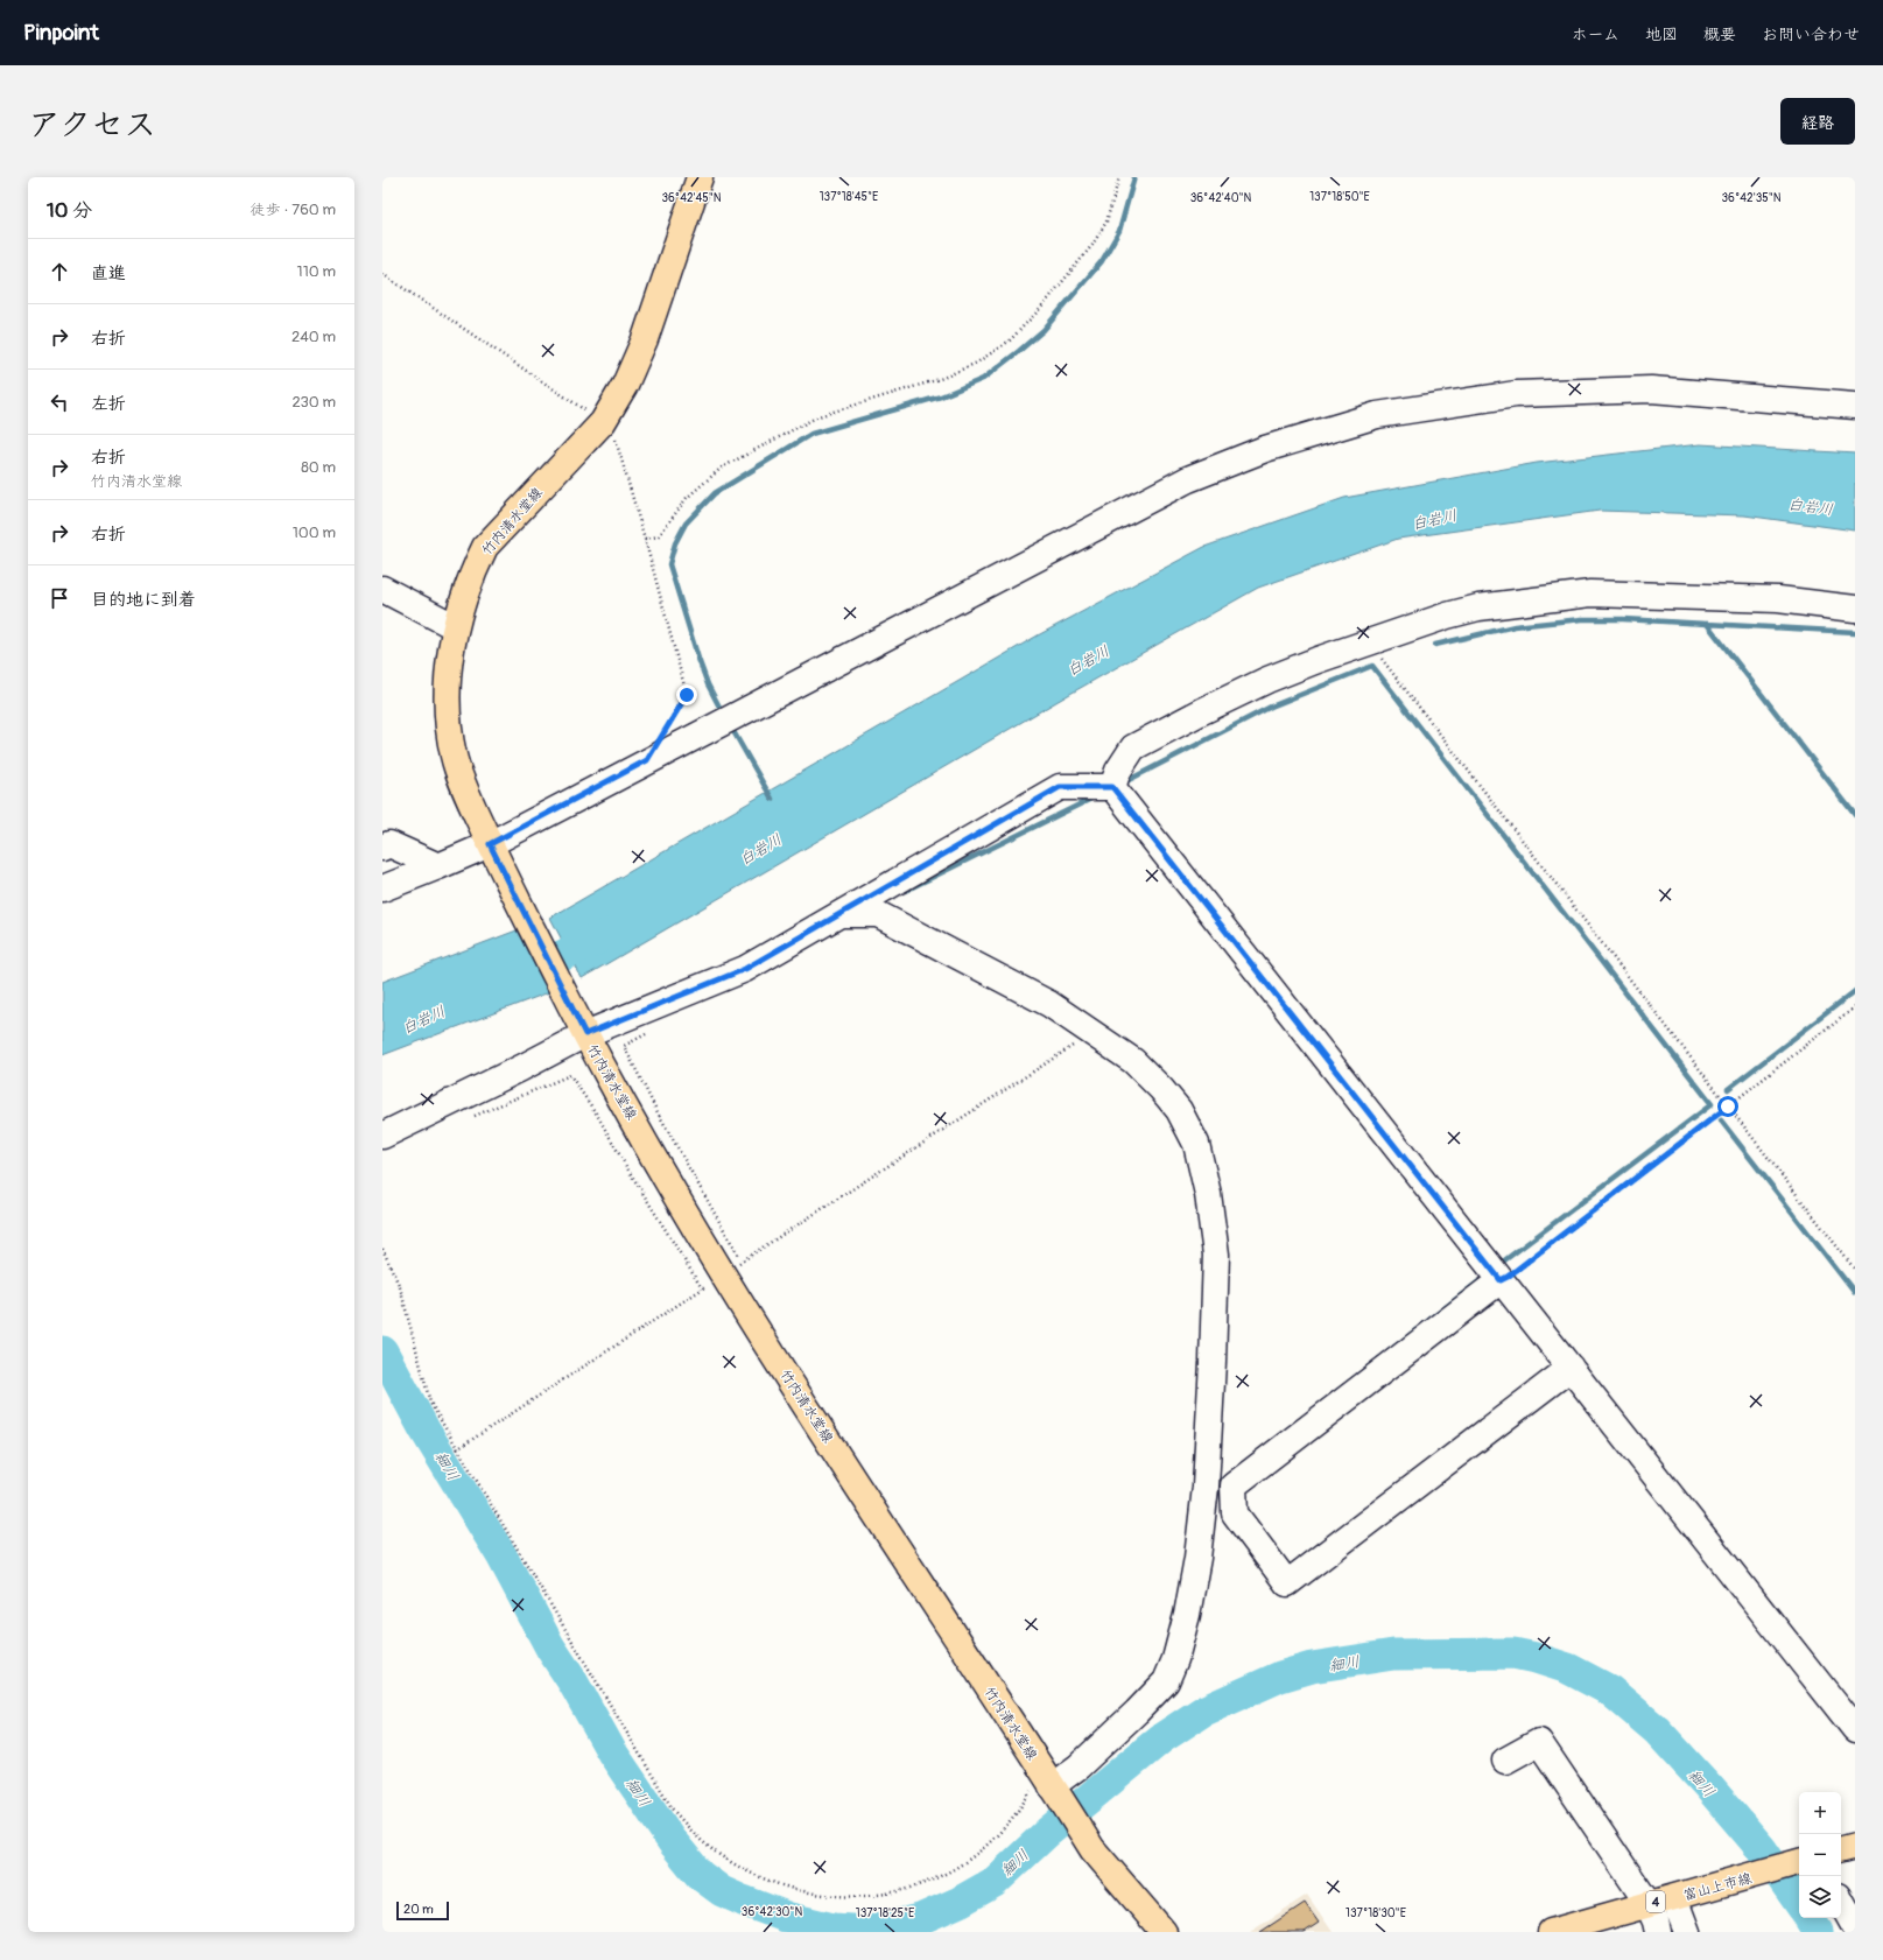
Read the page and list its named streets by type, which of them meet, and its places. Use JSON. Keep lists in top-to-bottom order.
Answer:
{
  "streets": {
    "main road": ["竹内清水堂線", "富山上市線", "4"]
  },
  "water": ["白岩川", "細川"],
  "scale_bar": "20 m",
  "page": {
    "header": "Pinpoint",
    "nav": [
      "ホーム",
      "地図",
      "概要",
      "お問い合わせ"
    ],
    "title": "アクセス",
    "buttons": "経路",
    "heading": ["10 分", "徒歩 · 760 m"],
    "list": [
      ["直進", "110 m"],
      ["右折", "240 m"],
      ["左折", "230 m"],
      ["右折", "竹内清水堂線", "80 m"],
      ["右折", "100 m"],
      "目的地に到着"
    ],
    "map_buttons": ["+", "−"],
    "scale": "20 m"
  },
  "coordinates": [
    "137°18'45\"E",
    "137°18'50\"E",
    "36°42'45\"N",
    "36°42'40\"N",
    "36°42'35\"N",
    "36°42'30\"N",
    "137°18'25\"E",
    "137°18'30\"E"
  ]
}
